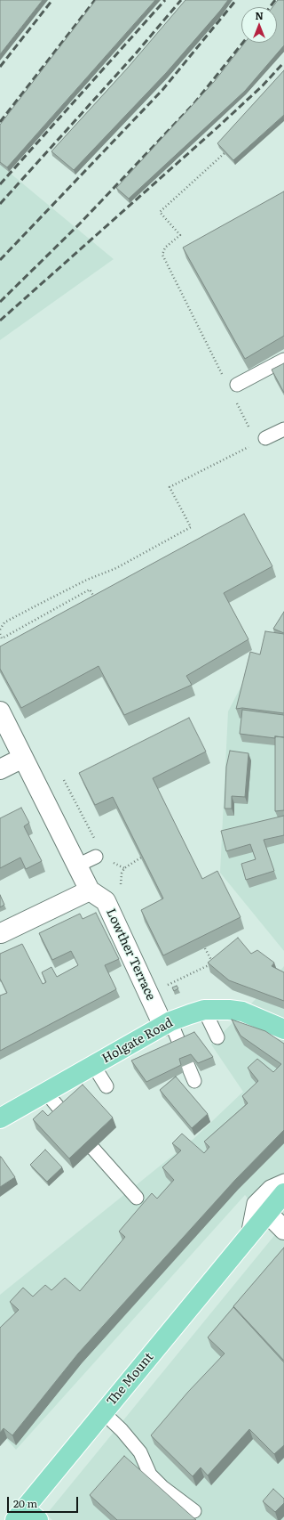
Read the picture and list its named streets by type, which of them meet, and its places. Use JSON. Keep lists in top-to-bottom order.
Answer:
{
  "streets": {
    "main road": ["Holgate Road", "The Mount"],
    "street": ["Lowther Terrace"]
  },
  "crossings": [
    ["Lowther Terrace", "Holgate Road"]
  ],
  "scale_bar": "20 m",
  "north": "top"
}
